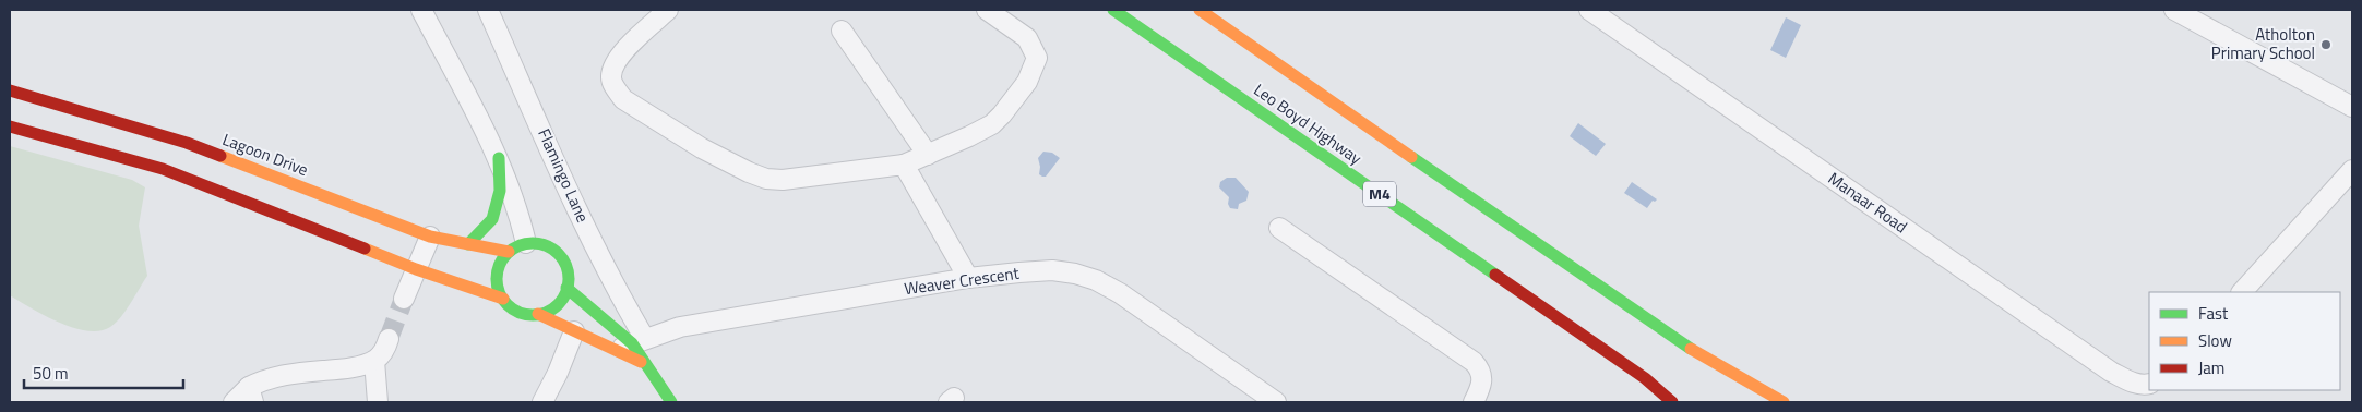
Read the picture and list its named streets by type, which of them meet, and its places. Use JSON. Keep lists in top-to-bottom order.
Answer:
{
  "streets": {
    "main road": ["Leo Boyd Highway", "Lagoon Drive", "M4"],
    "street": ["Flamingo Lane", "Manaar Road", "Weaver Crescent"]
  },
  "crossings": [
    ["Flamingo Lane", "Weaver Crescent"]
  ],
  "places": ["Atholton Primary School"],
  "legend": ["Fast", "Slow", "Jam"],
  "scale_bar": "50 m"
}
